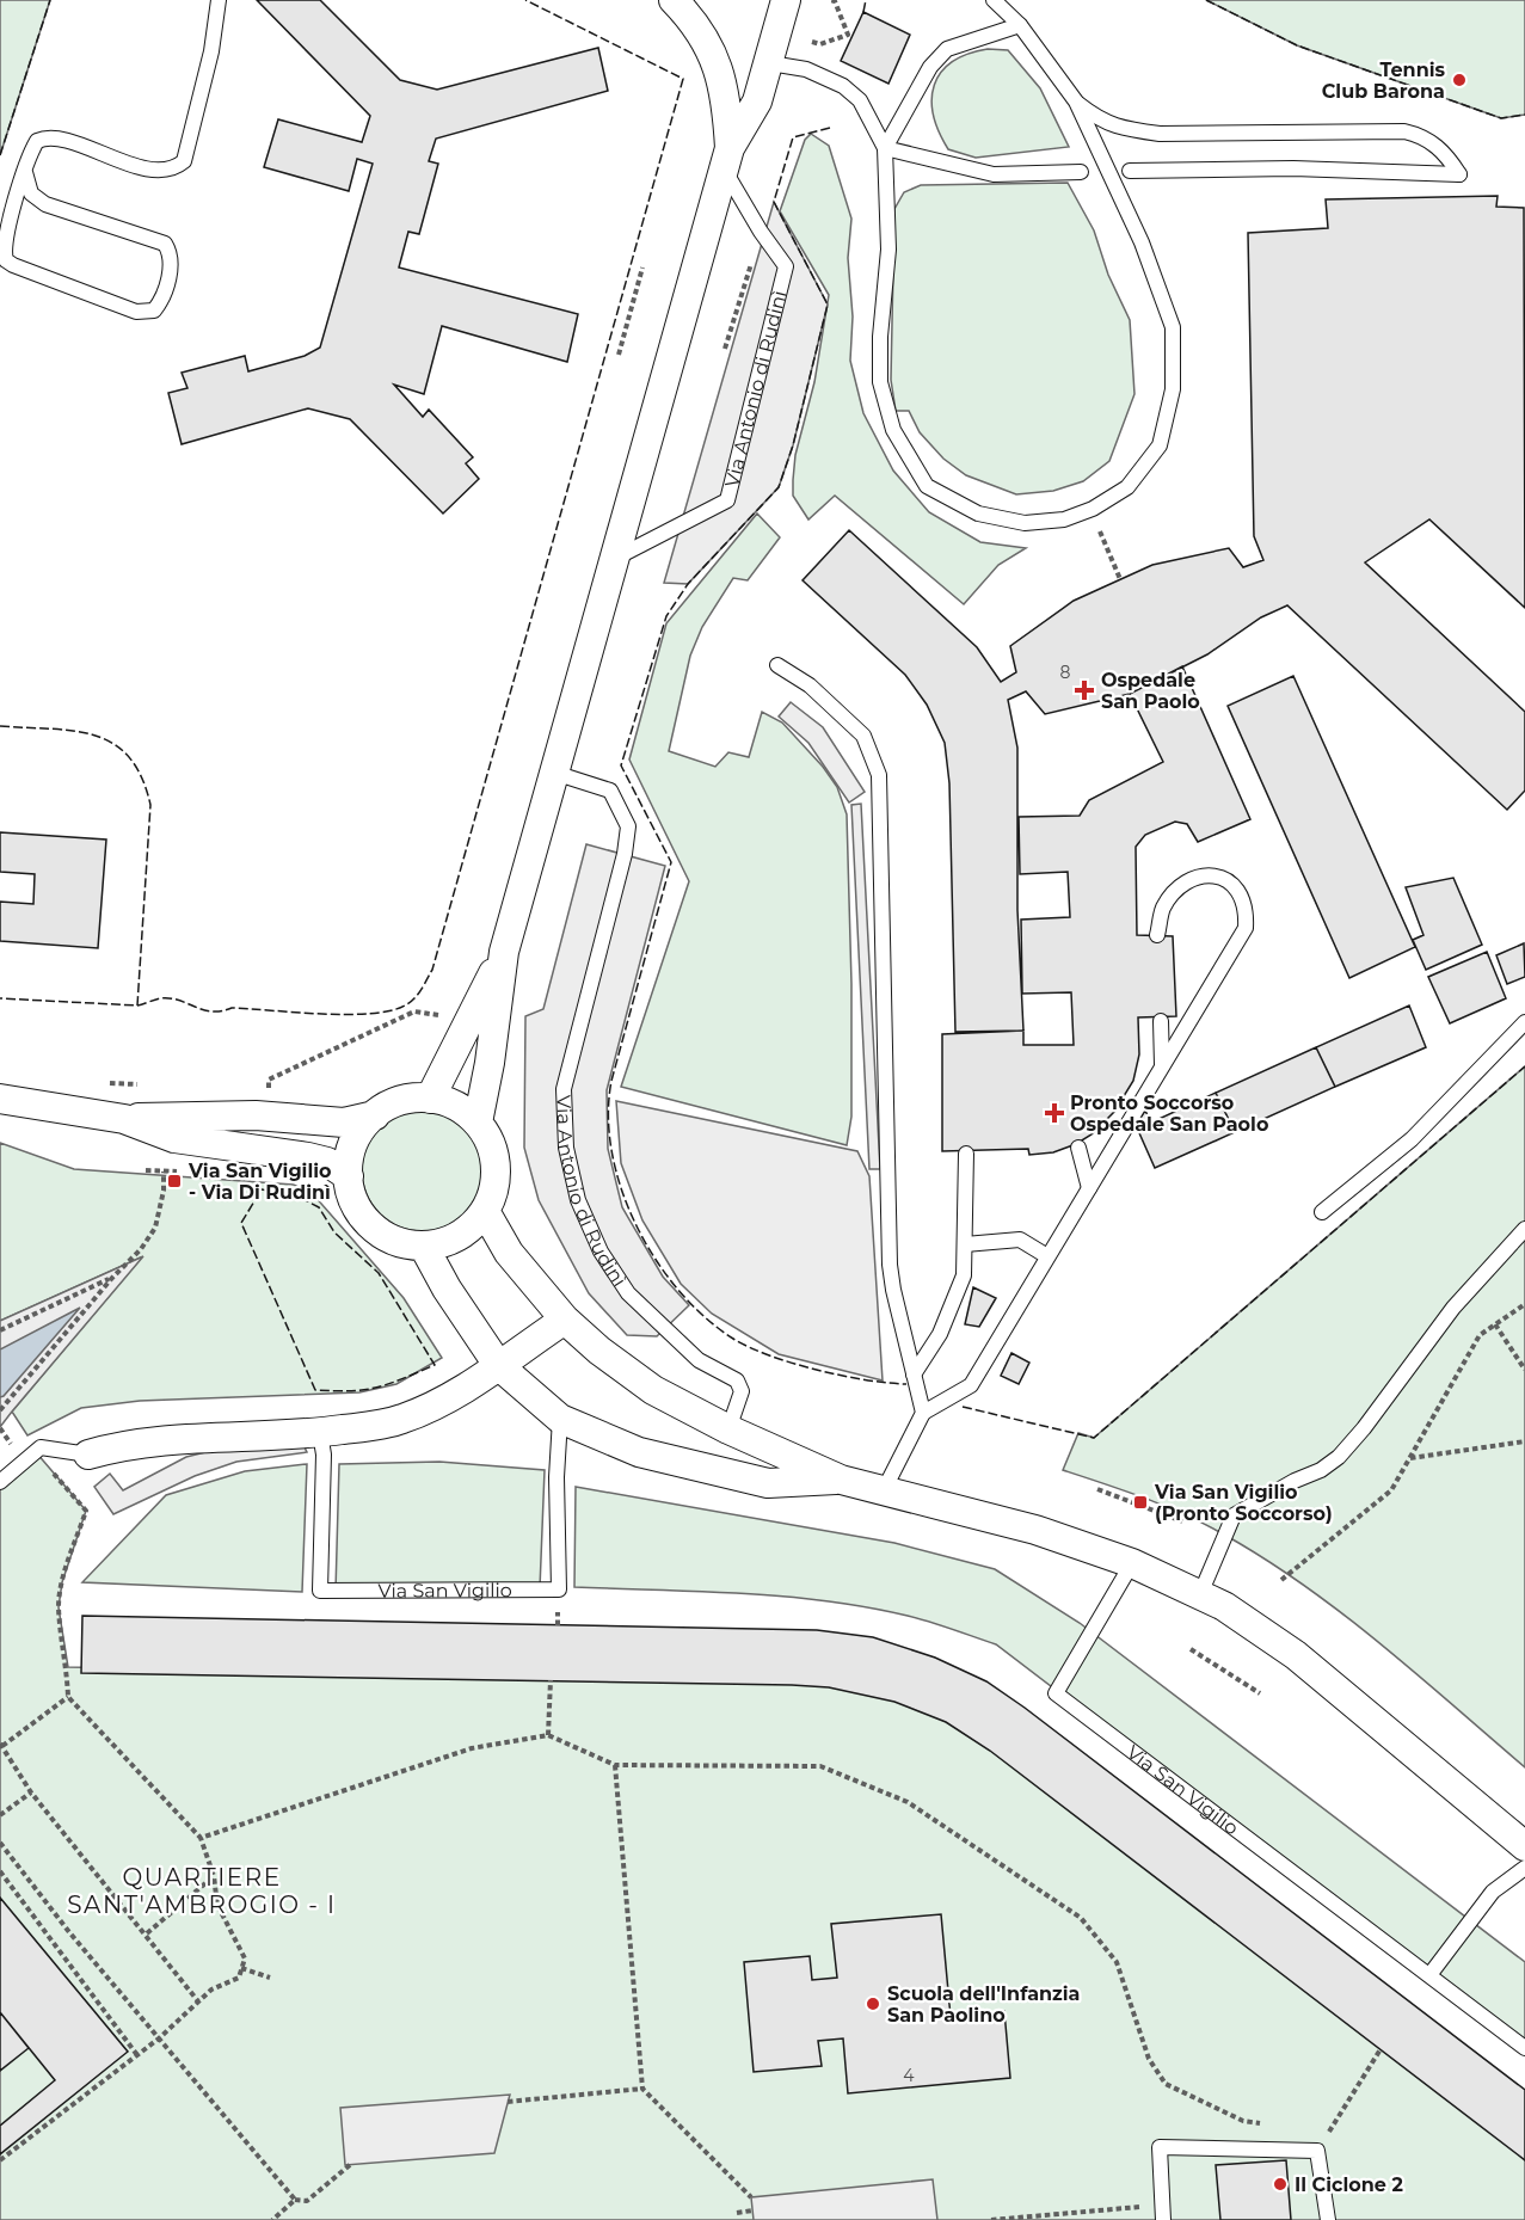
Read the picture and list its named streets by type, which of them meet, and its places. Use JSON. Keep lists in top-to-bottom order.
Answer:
{
  "streets": {
    "street": ["Via Antonio di Rudinì"],
    "lane": ["Via San Vigilio"]
  },
  "districts": ["QUARTIERE SANT'AMBROGIO - I"],
  "places": {
    "other": ["Tennis Club Barona", "Scuola dell'Infanzia San Paolino", "Il Ciclone 2"],
    "health": ["Ospedale San Paolo", "Pronto Soccorso Ospedale San Paolo"],
    "transit": ["Via San Vigilio - Via Di Rudinì", "Via San Vigilio (Pronto Soccorso)"]
  },
  "house_numbers": ["8", "4"]
}
